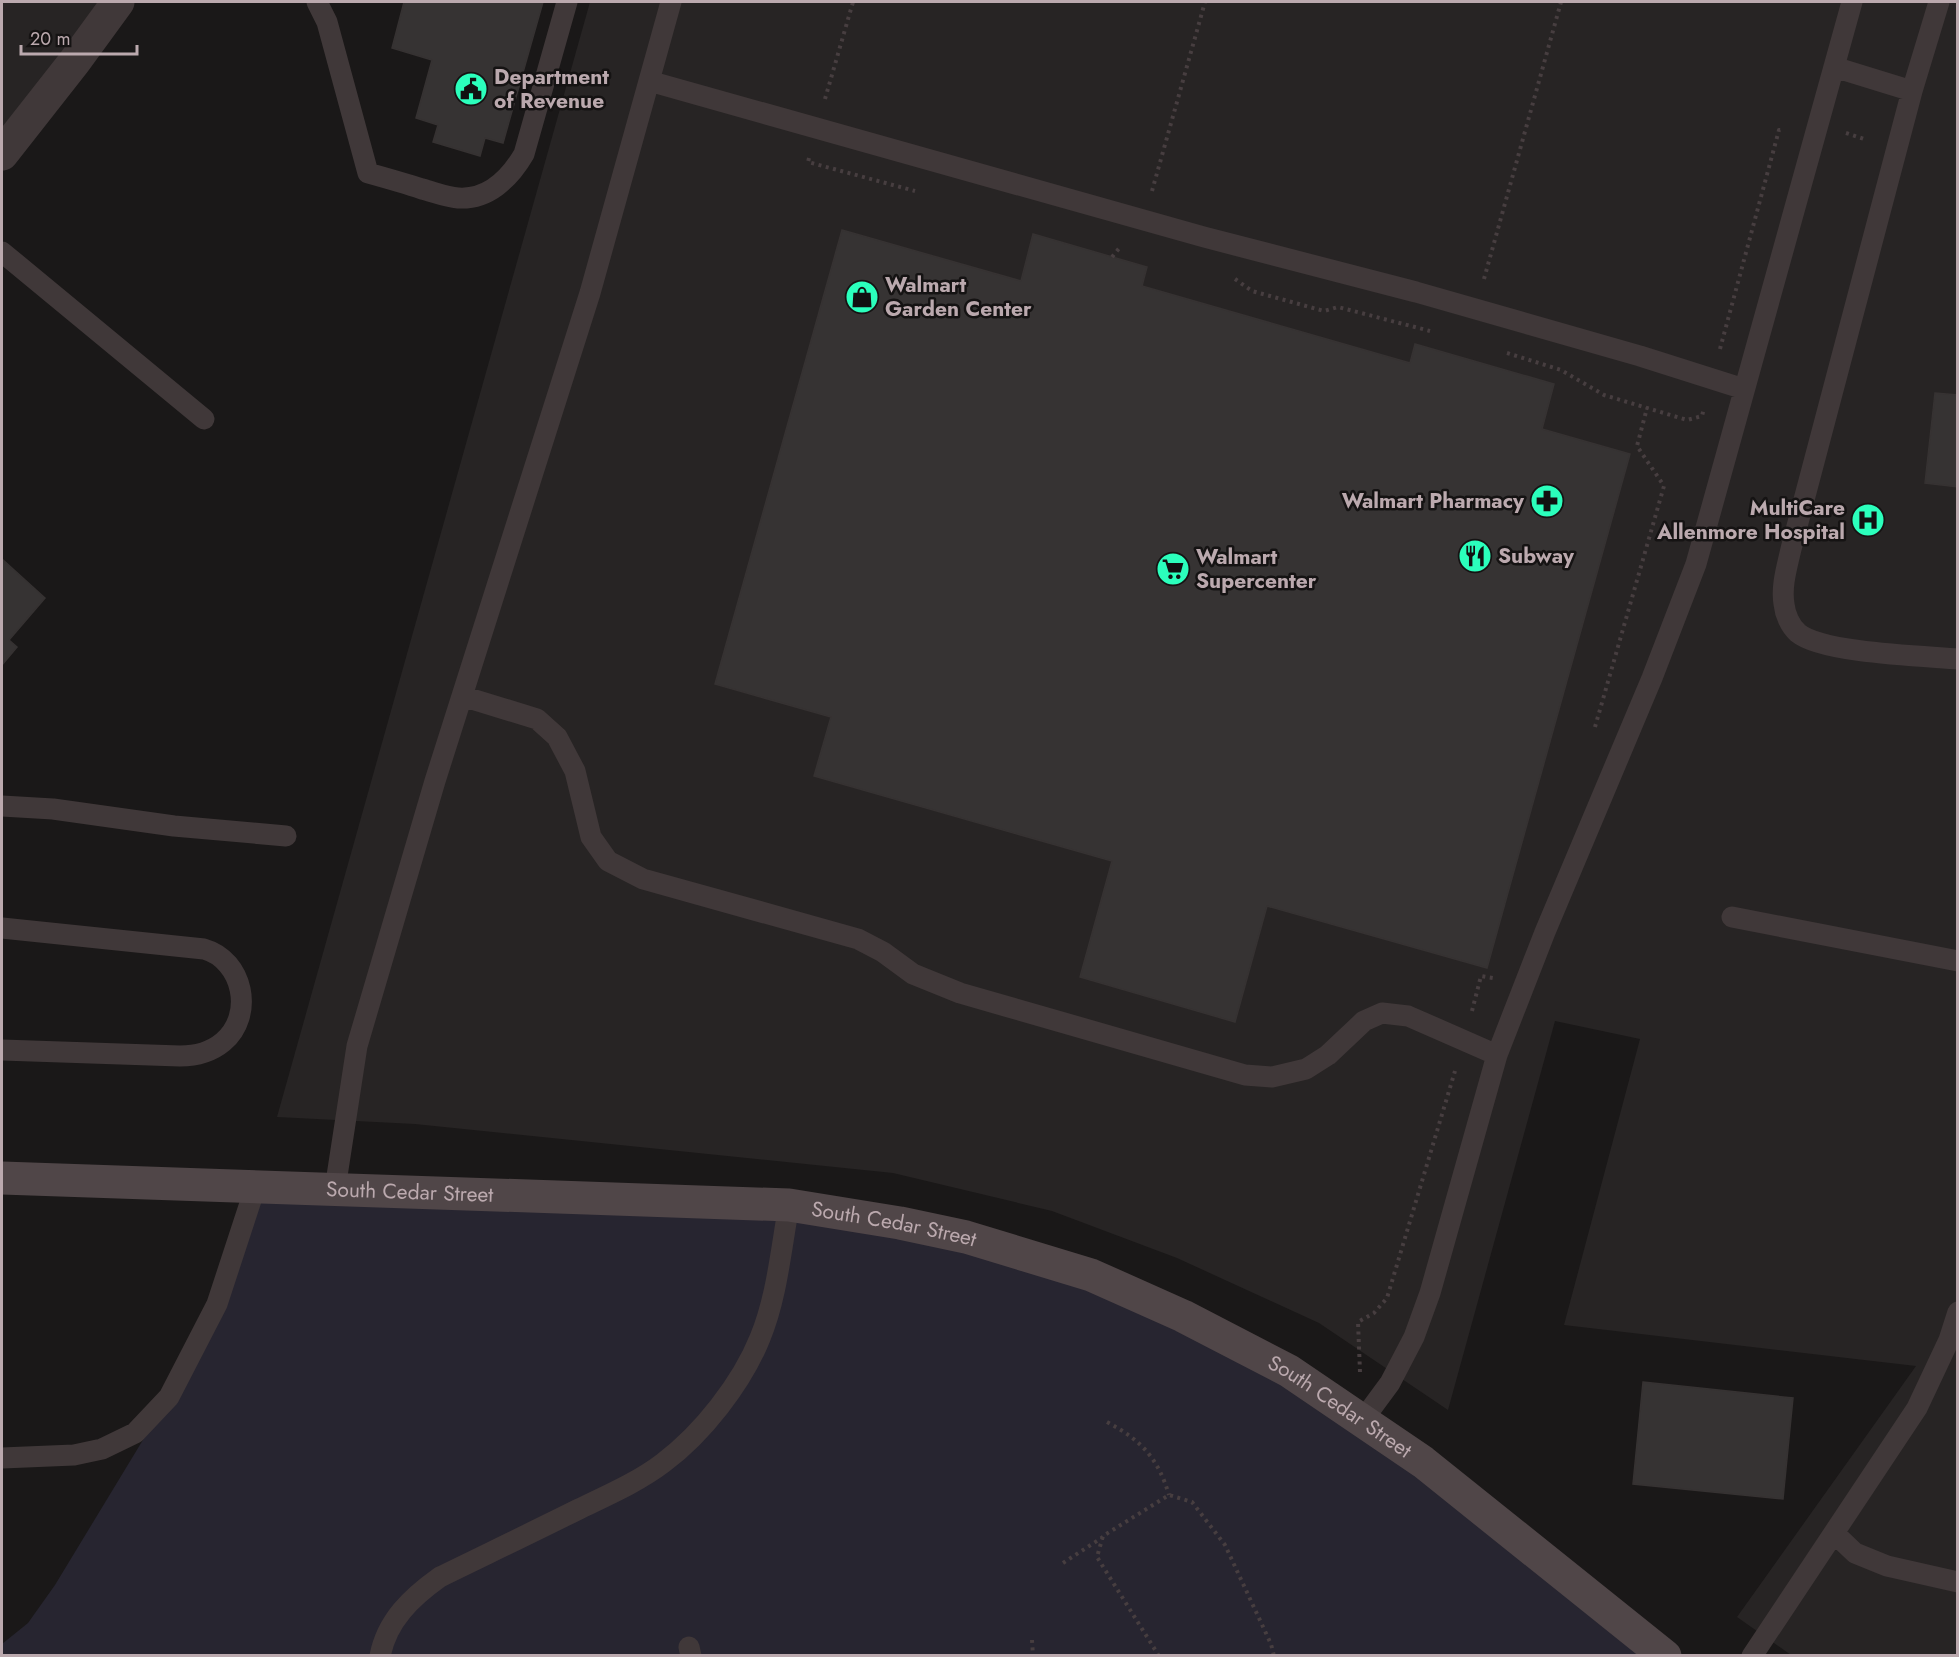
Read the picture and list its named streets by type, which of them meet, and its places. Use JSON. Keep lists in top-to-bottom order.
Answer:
{
  "streets": {
    "main road": ["South Cedar Street"]
  },
  "places": {
    "public building": ["Department of Revenue"],
    "shop": ["Walmart Garden Center"],
    "pharmacy": ["Walmart Pharmacy"],
    "hospital": ["MultiCare Allenmore Hospital"],
    "restaurant": ["Subway"],
    "supermarket": ["Walmart Supercenter"]
  },
  "scale_bar": "20 m"
}
